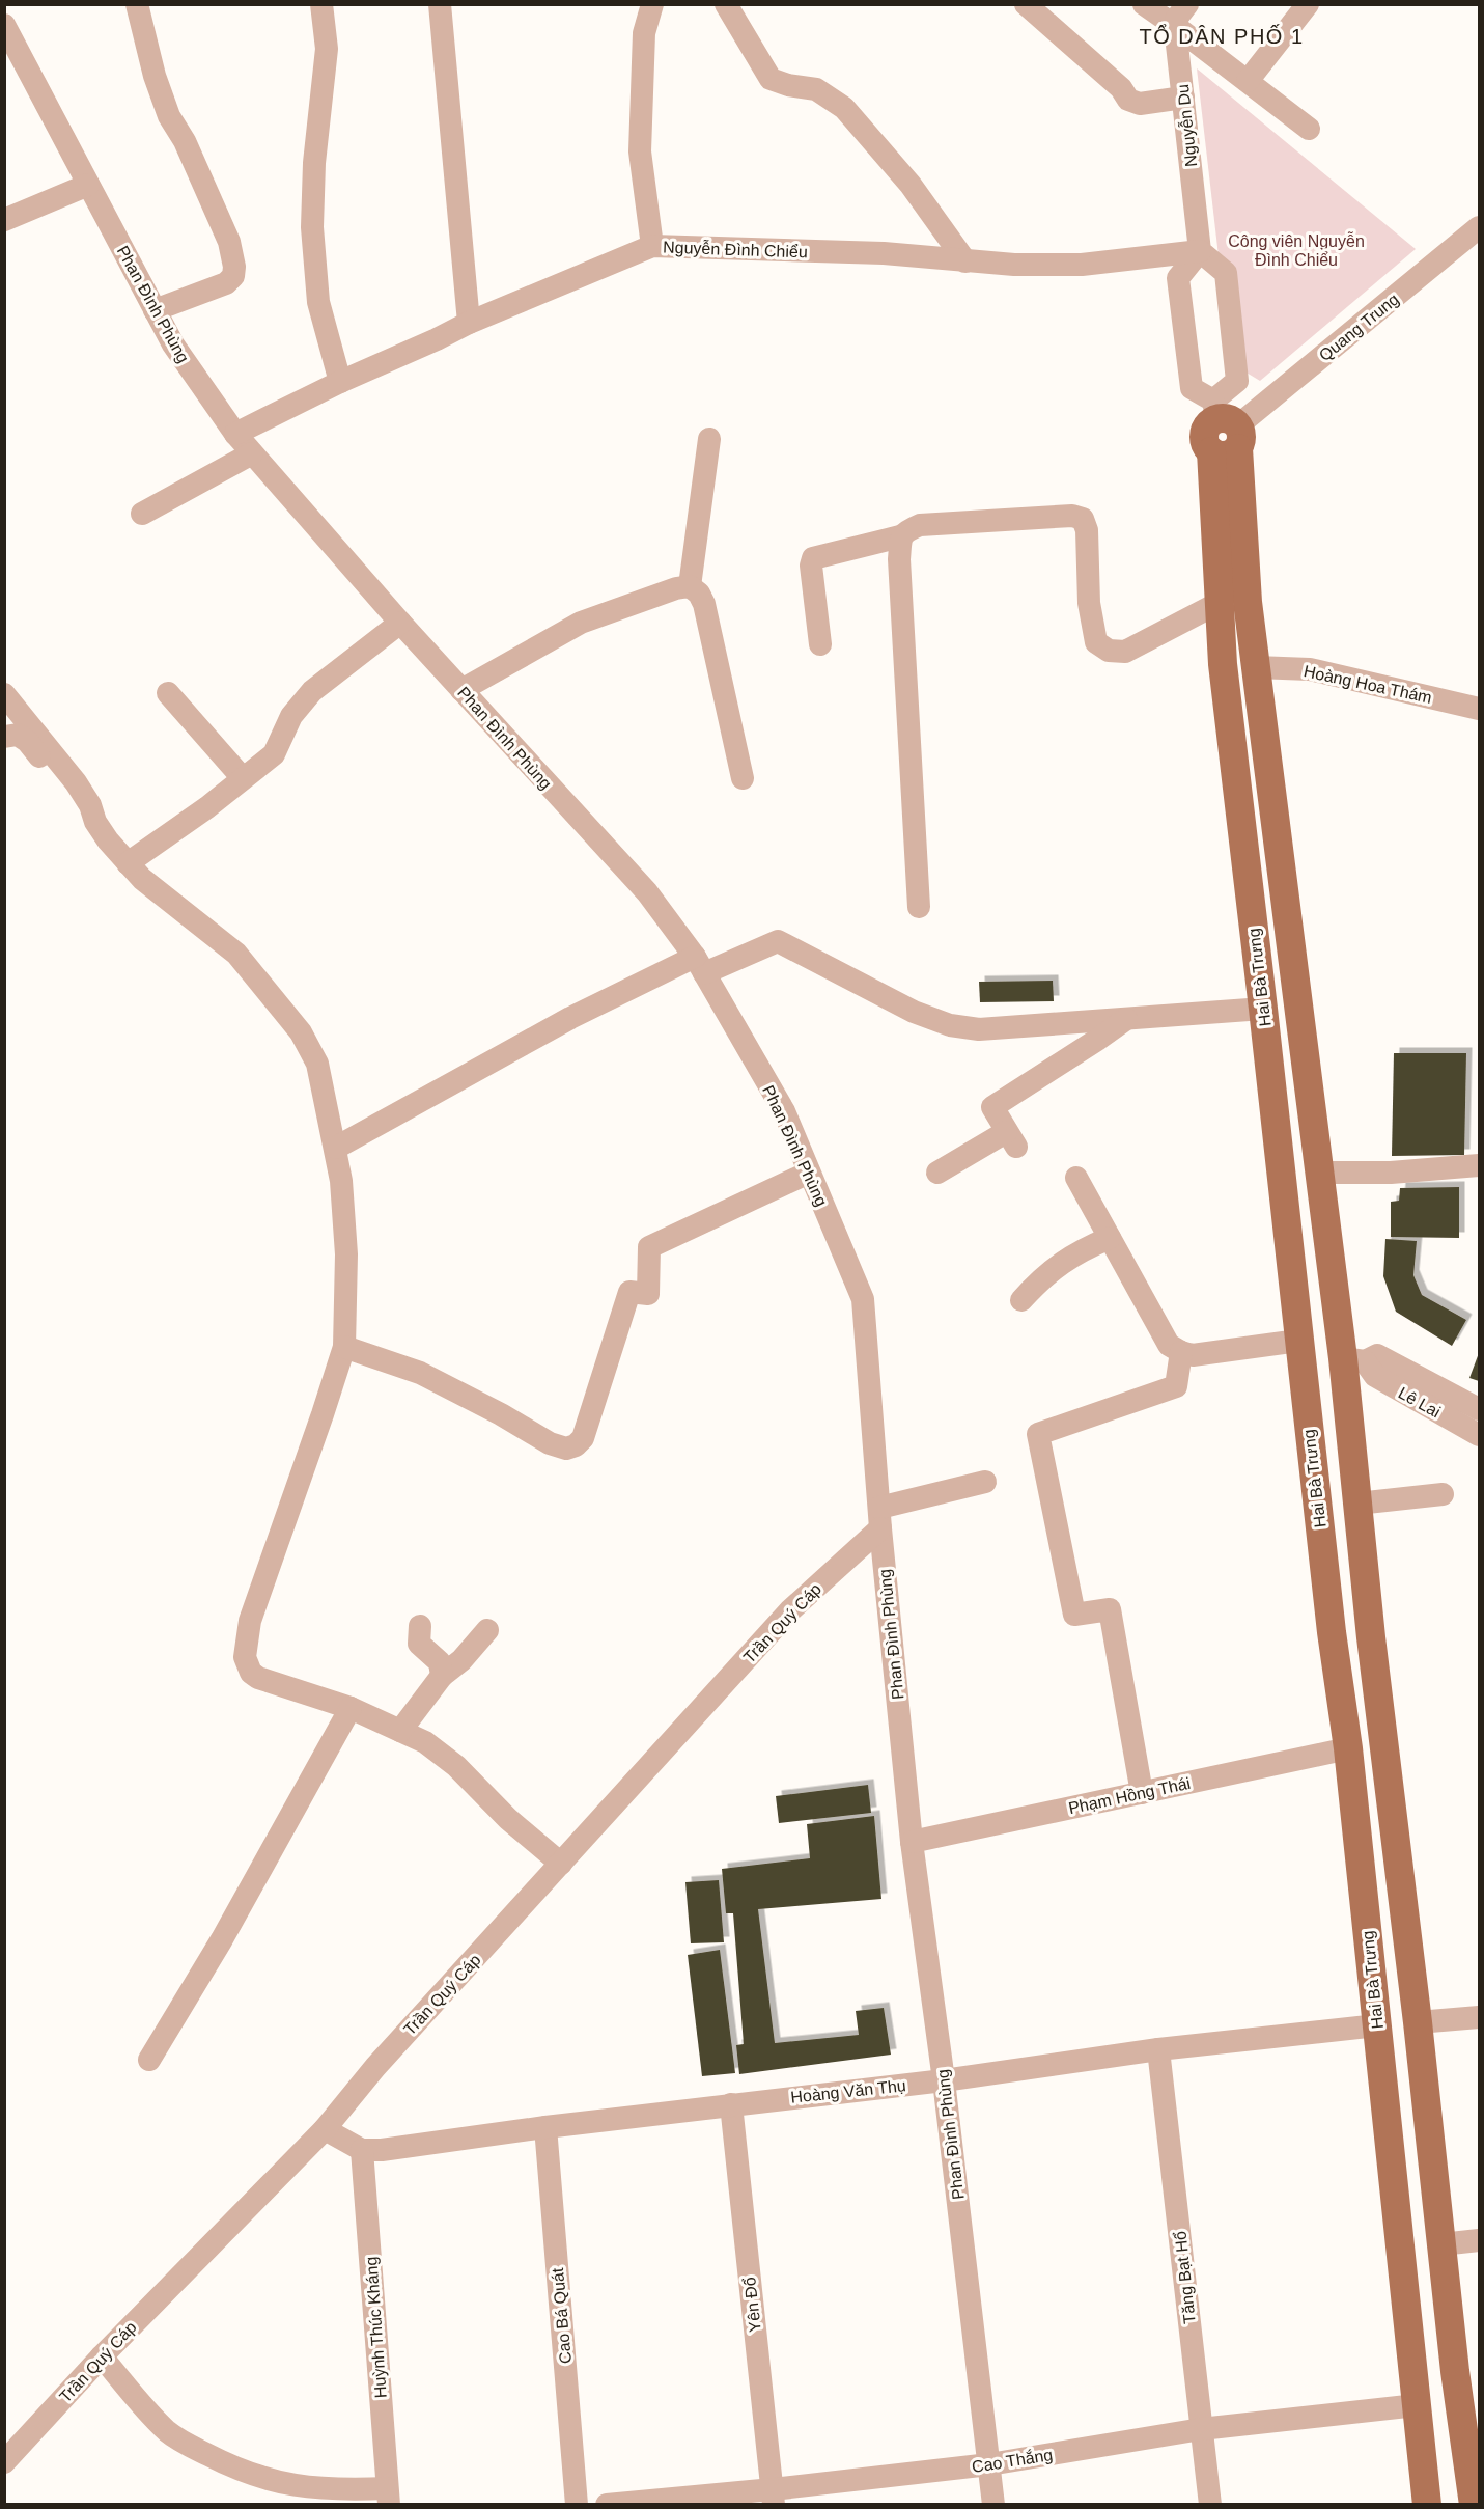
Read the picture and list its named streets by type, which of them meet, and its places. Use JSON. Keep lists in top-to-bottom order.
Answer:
{
  "streets": {
    "main road": ["Hai Bà Trưng"],
    "street": [
      "Nguyễn Du",
      "Nguyễn Đình Chiểu",
      "Phan Đình Phùng",
      "Quang Trung",
      "Hoàng Hoa Thám",
      "Lê Lai",
      "Trần Quý Cáp",
      "Phạm Hồng Thái",
      "Hoàng Văn Thụ",
      "Tăng Bạt Hổ",
      "Yên Đổ",
      "Cao Bá Quát",
      "Huỳnh Thúc Kháng",
      "Cao Thắng"
    ]
  },
  "crossings": [
    ["Nguyễn Du", "Nguyễn Đình Chiểu"],
    ["Nguyễn Đình Chiểu", "Phan Đình Phùng"],
    ["Phan Đình Phùng", "Trần Quý Cáp"],
    ["Phan Đình Phùng", "Phạm Hồng Thái"],
    ["Phan Đình Phùng", "Hoàng Văn Thụ"],
    ["Phan Đình Phùng", "Cao Thắng"],
    ["Quang Trung", "Hai Bà Trưng"],
    ["Hai Bà Trưng", "Phạm Hồng Thái"],
    ["Hai Bà Trưng", "Hoàng Văn Thụ"],
    ["Hai Bà Trưng", "Cao Thắng"],
    ["Hoàng Văn Thụ", "Tăng Bạt Hổ"],
    ["Hoàng Văn Thụ", "Yên Đổ"],
    ["Hoàng Văn Thụ", "Cao Bá Quát"],
    ["Hoàng Văn Thụ", "Huỳnh Thúc Kháng"],
    ["Tăng Bạt Hổ", "Cao Thắng"],
    ["Yên Đổ", "Cao Thắng"]
  ],
  "districts": ["TỔ DÂN PHỐ 1"],
  "parks": ["Công viên Nguyễn Đình Chiểu"]
}
